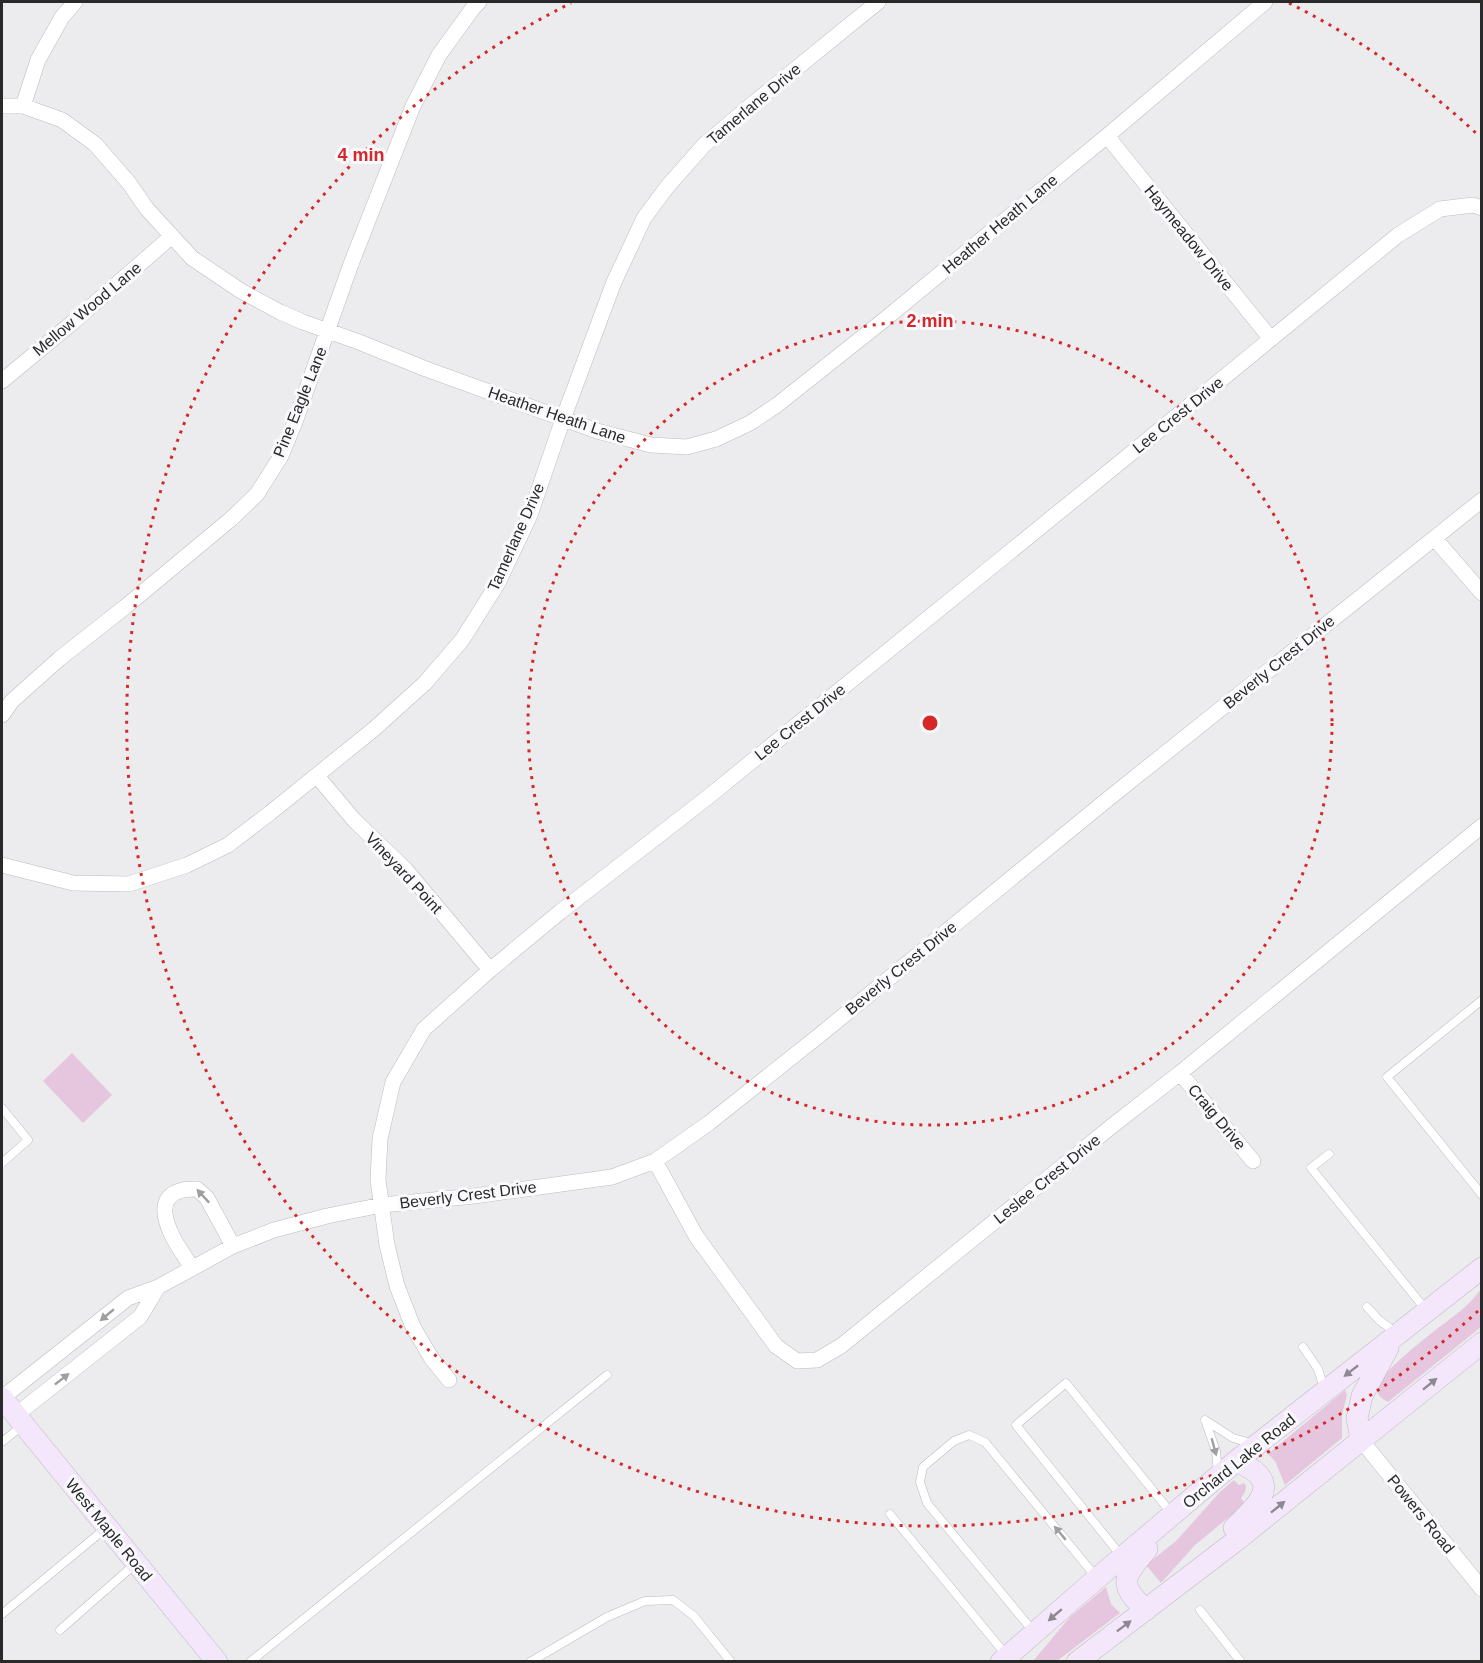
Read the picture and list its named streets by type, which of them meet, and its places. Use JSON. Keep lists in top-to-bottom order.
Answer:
{
  "streets": {
    "main road": ["Orchard Lake Road", "West Maple Road"],
    "street": [
      "Tamerlane Drive",
      "Heather Heath Lane",
      "Haymeadow Drive",
      "Mellow Wood Lane",
      "Pine Eagle Lane",
      "Lee Crest Drive",
      "Beverly Crest Drive",
      "Vineyard Point",
      "Craig Drive",
      "Leslee Crest Drive",
      "Powers Road"
    ]
  },
  "crossings": [
    ["Tamerlane Drive", "Heather Heath Lane"],
    ["Tamerlane Drive", "Vineyard Point"],
    ["Heather Heath Lane", "Haymeadow Drive"],
    ["Heather Heath Lane", "Mellow Wood Lane"],
    ["Heather Heath Lane", "Pine Eagle Lane"],
    ["Haymeadow Drive", "Lee Crest Drive"],
    ["Lee Crest Drive", "Beverly Crest Drive"],
    ["Lee Crest Drive", "Vineyard Point"],
    ["Beverly Crest Drive", "Leslee Crest Drive"],
    ["Beverly Crest Drive", "West Maple Road"],
    ["Craig Drive", "Leslee Crest Drive"]
  ],
  "rings": ["4 min", "2 min"]
}
